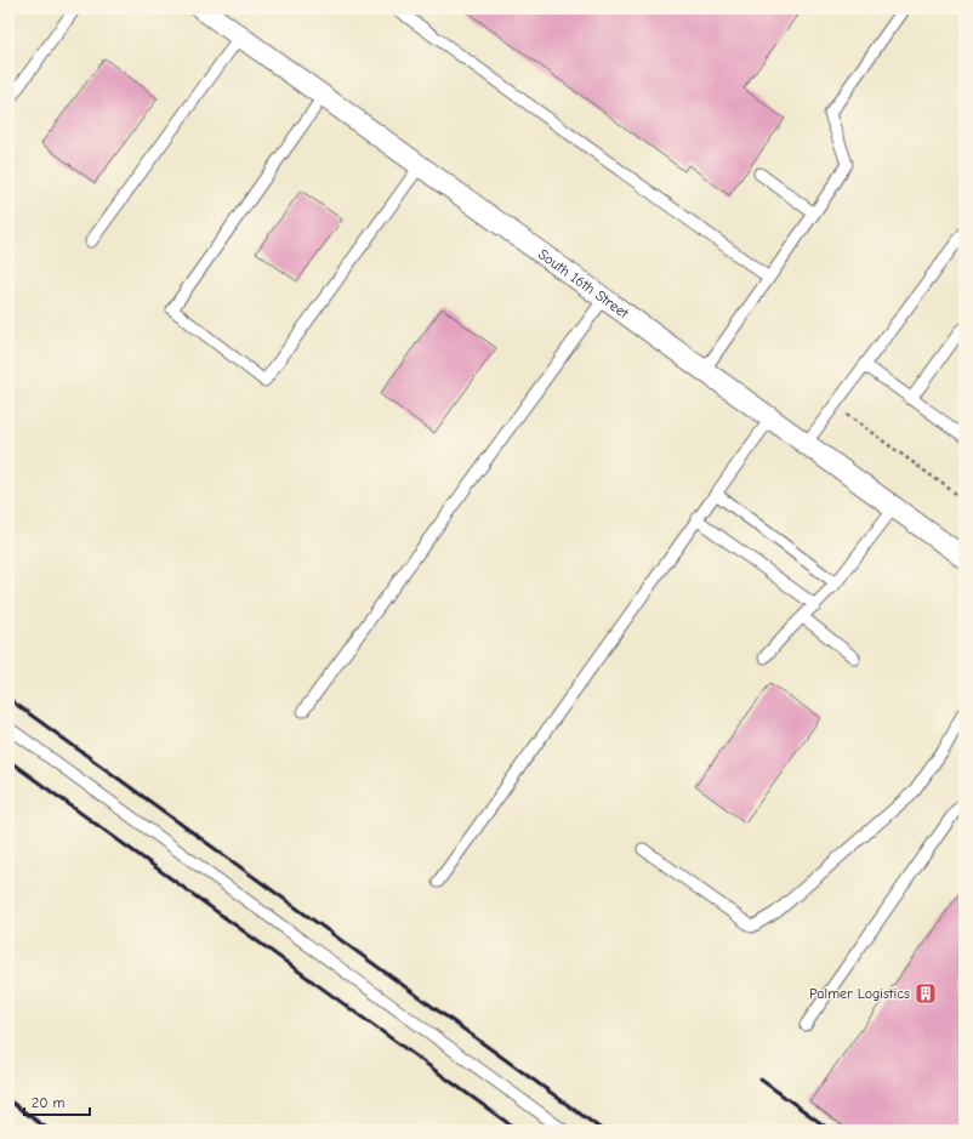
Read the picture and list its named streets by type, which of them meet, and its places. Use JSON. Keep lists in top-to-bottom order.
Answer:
{
  "streets": {
    "street": ["South 16th Street"]
  },
  "places": {
    "building": ["Palmer Logistics"]
  },
  "scale_bar": "20 m"
}
